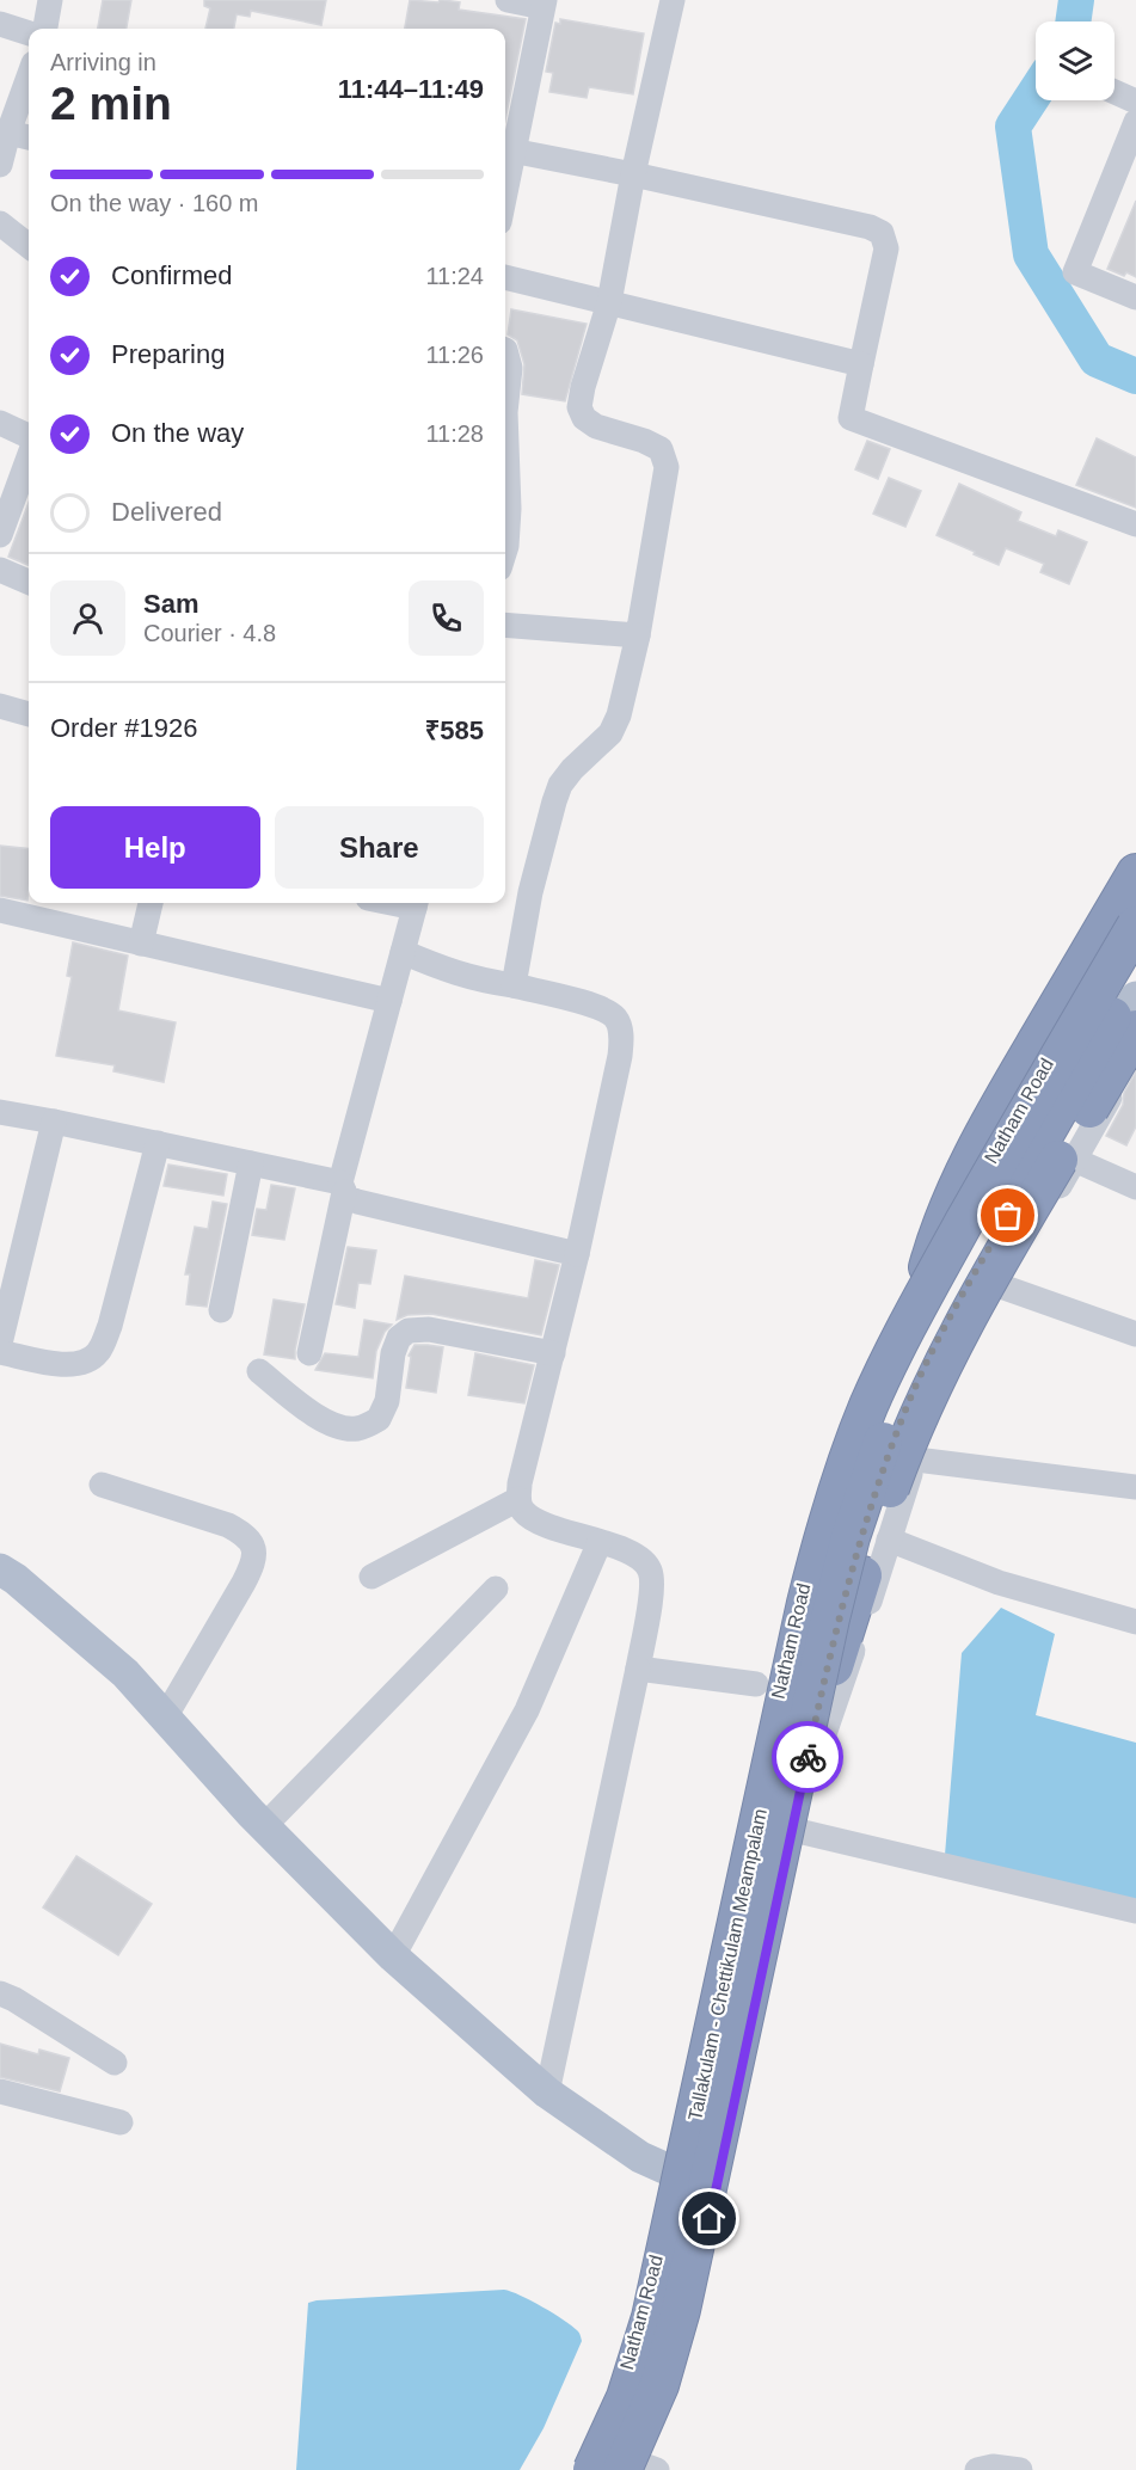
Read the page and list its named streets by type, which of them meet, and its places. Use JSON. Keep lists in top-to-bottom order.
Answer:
{
  "streets": {
    "highway": ["Tallakulam - Chettikulam Meampalam"],
    "main road": ["Natham Road"]
  },
  "page": {
    "heading": ["2 min", "Arriving in", "11:44–11:49"],
    "panel": [
      "Sam",
      "Courier · 4.8",
      "Order #1926",
      "₹585"
    ],
    "bar": "On the way · 160 m",
    "list": [
      ["Confirmed", "11:24"],
      ["Preparing", "11:26"],
      ["On the way", "11:28"],
      "Delivered"
    ],
    "buttons": ["Help", "Share"]
  }
}
